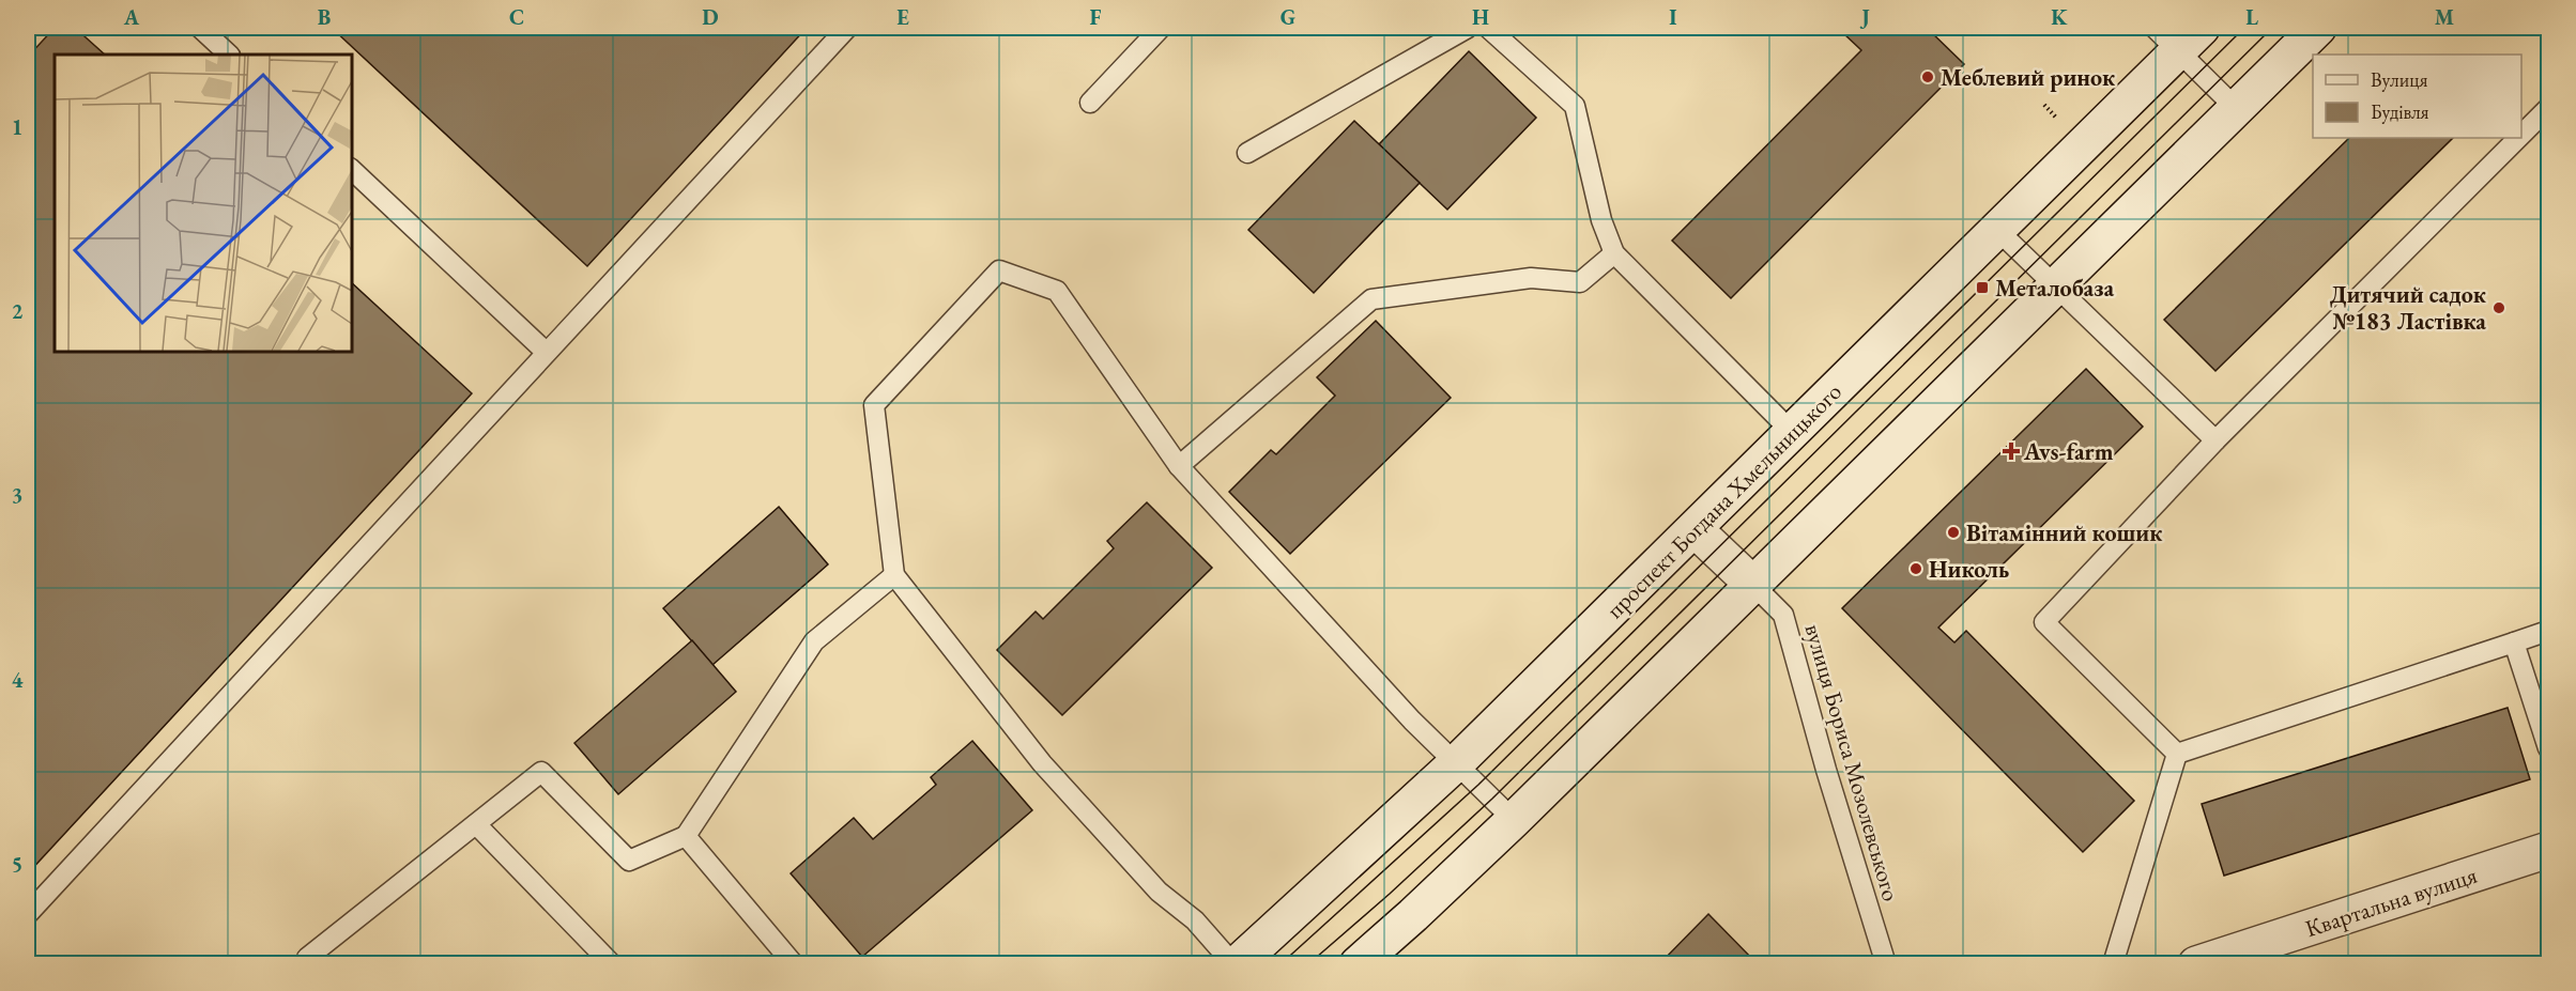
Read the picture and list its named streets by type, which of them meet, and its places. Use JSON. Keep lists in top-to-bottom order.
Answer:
{
  "streets": {
    "main road": ["проспект Богдана Хмельницького", "Квартальна вулиця"],
    "lane": ["вулиця Бориса Мозолевського"]
  },
  "places": {
    "other": [
      "Меблевий ринок",
      "Дитячий садок №183 Ластівка",
      "Вітамінний кошик",
      "Николь"
    ],
    "transit": ["Металобаза"],
    "health": ["Avs-farm"]
  },
  "legend": ["Вулиця", "Будівля"],
  "grid": {
    "columns": [
      "A",
      "B",
      "C",
      "D",
      "E",
      "F",
      "G",
      "H",
      "I",
      "J",
      "K",
      "L",
      "M"
    ],
    "rows": [
      "1",
      "2",
      "3",
      "4",
      "5"
    ]
  }
}
